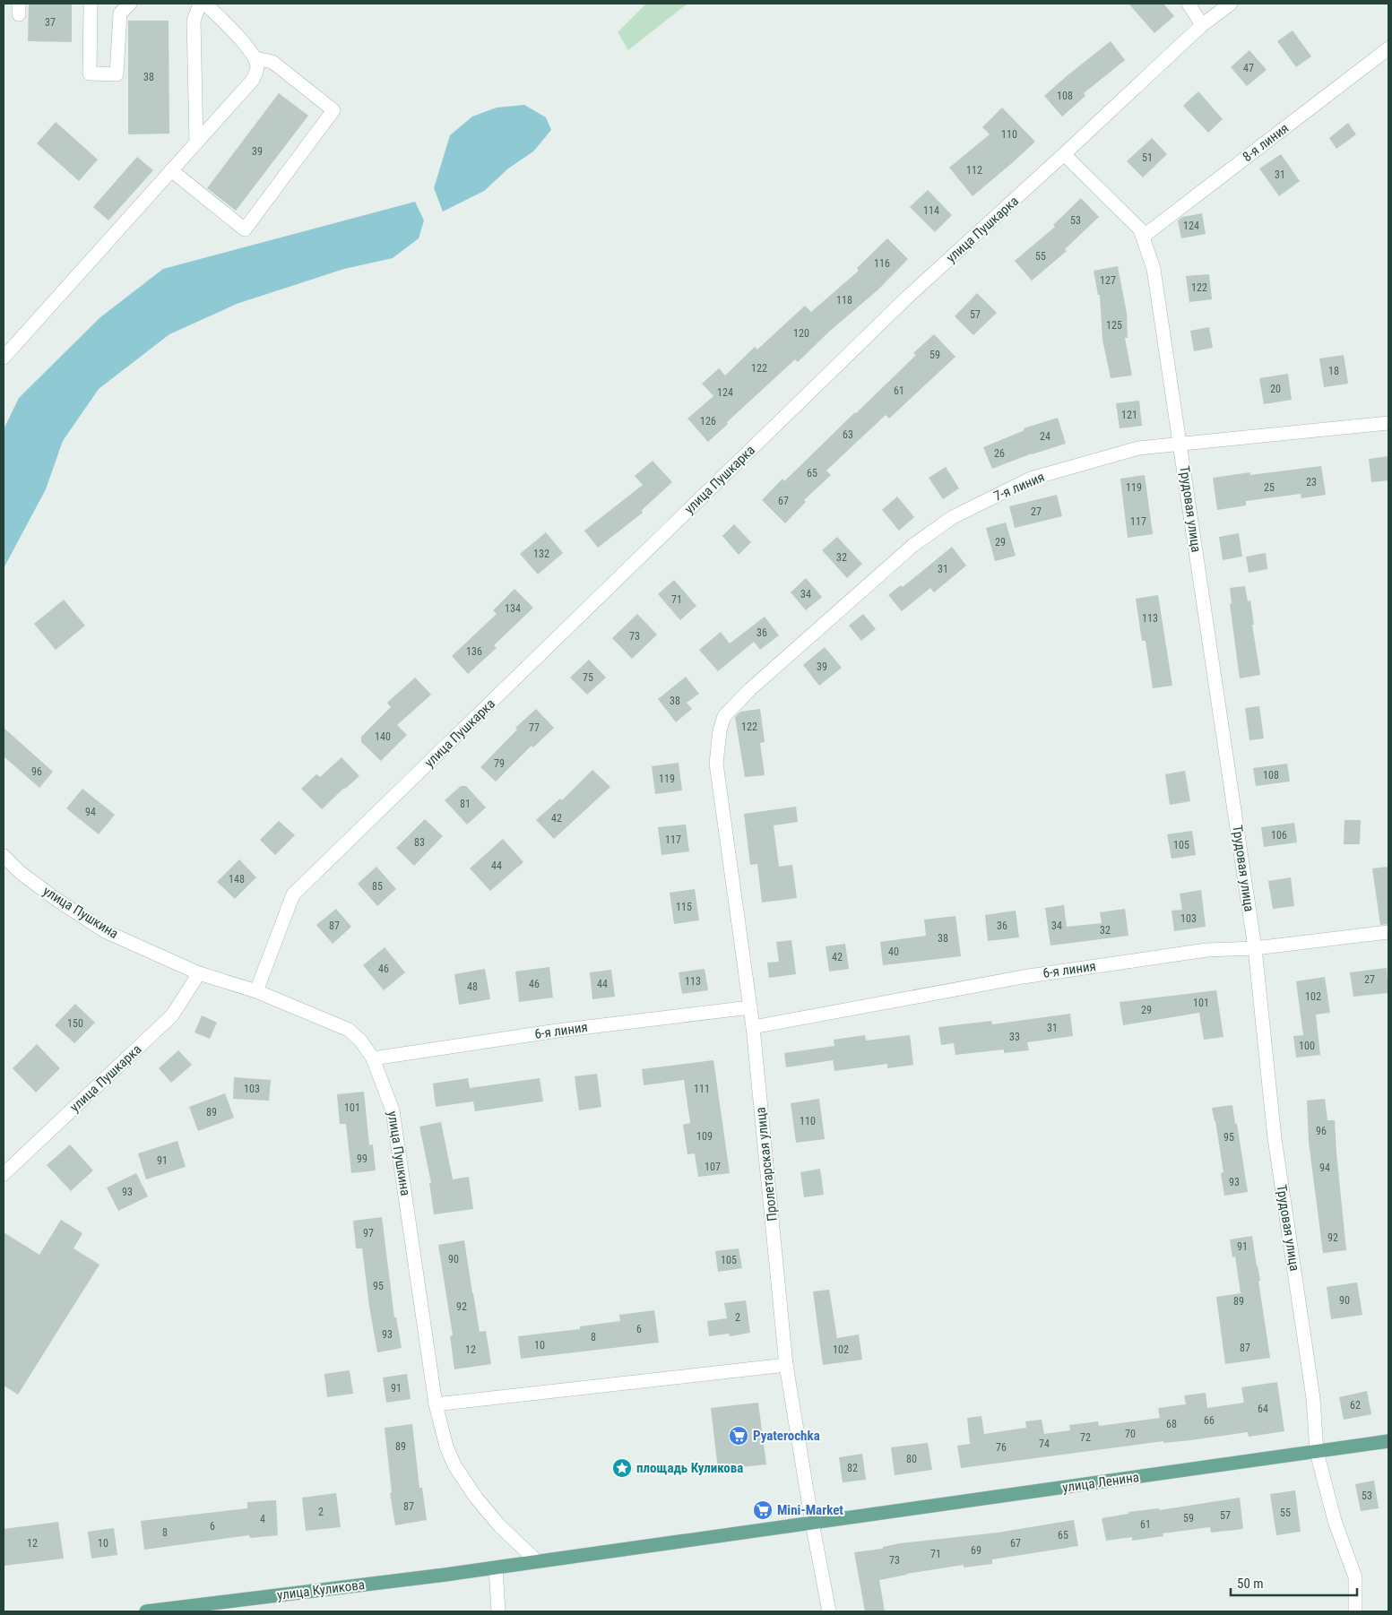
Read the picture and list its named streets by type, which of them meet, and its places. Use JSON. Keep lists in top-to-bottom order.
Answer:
{
  "streets": {
    "main road": ["улица Ленина", "улица Куликова"],
    "street": [
      "8-я линия",
      "улица Пушкарка",
      "7-я линия",
      "Трудовая улица",
      "улица Пушкина",
      "6-я линия",
      "Пролетарская улица"
    ]
  },
  "crossings": [
    ["8-я линия", "Трудовая улица"],
    ["улица Пушкарка", "Трудовая улица"],
    ["улица Пушкарка", "улица Пушкина"],
    ["7-я линия", "Трудовая улица"],
    ["7-я линия", "Пролетарская улица"],
    ["Трудовая улица", "6-я линия"],
    ["Трудовая улица", "улица Ленина"],
    ["улица Пушкина", "6-я линия"],
    ["6-я линия", "Пролетарская улица"],
    ["Пролетарская улица", "улица Ленина"]
  ],
  "places": {
    "supermarket": ["Pyaterochka", "Mini-Market"],
    "place": ["площадь Куликова"]
  },
  "house_numbers": [
    "37",
    "47",
    "38",
    "108",
    "110",
    "39",
    "51",
    "112",
    "31",
    "114",
    "53",
    "124",
    "55",
    "116",
    "127",
    "122",
    "118",
    "57",
    "125",
    "120",
    "59",
    "122",
    "18",
    "20",
    "61",
    "124",
    "121",
    "126",
    "63",
    "24",
    "26",
    "65",
    "23",
    "119",
    "25",
    "67",
    "27",
    "117",
    "29",
    "132",
    "32",
    "31",
    "34",
    "71",
    "134",
    "113",
    "36",
    "73",
    "136",
    "39",
    "75",
    "38",
    "122",
    "77",
    "140",
    "79",
    "96",
    "108",
    "119",
    "81",
    "94",
    "42",
    "106",
    "117",
    "83",
    "105",
    "44",
    "148",
    "85",
    "115",
    "103",
    "87",
    "36",
    "34",
    "32",
    "38",
    "40",
    "42",
    "46",
    "27",
    "113",
    "46",
    "44",
    "48",
    "102",
    "101",
    "29",
    "150",
    "31",
    "33",
    "100",
    "103",
    "111",
    "101",
    "89",
    "110",
    "96",
    "109",
    "95",
    "99",
    "91",
    "107",
    "94",
    "93",
    "93",
    "97",
    "92",
    "91",
    "90",
    "105",
    "95",
    "90",
    "89",
    "92",
    "2",
    "6",
    "93",
    "8",
    "10",
    "87",
    "12",
    "102",
    "91",
    "62",
    "64",
    "66",
    "68",
    "70",
    "72",
    "74",
    "89",
    "76",
    "80",
    "82",
    "53",
    "87",
    "2",
    "55",
    "57",
    "59",
    "4",
    "61",
    "6",
    "8",
    "65",
    "12",
    "10",
    "67",
    "69",
    "71",
    "73"
  ],
  "scale_bar": "50 m"
}
